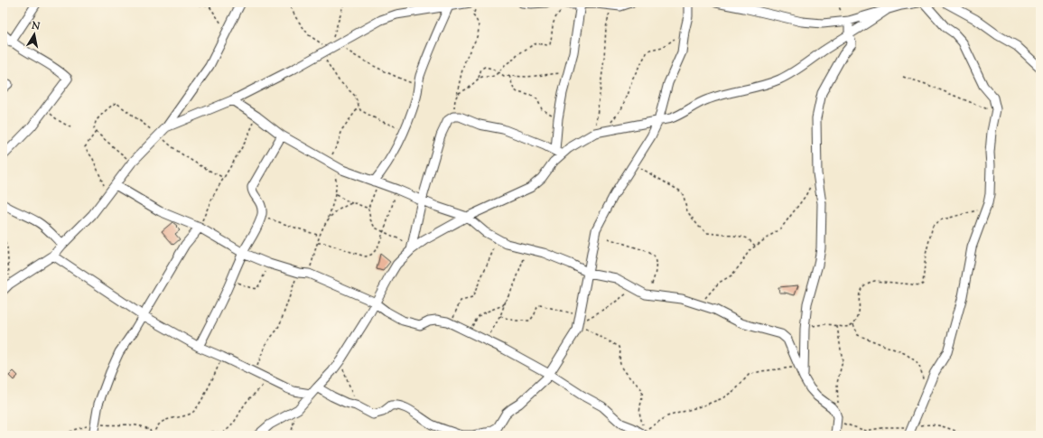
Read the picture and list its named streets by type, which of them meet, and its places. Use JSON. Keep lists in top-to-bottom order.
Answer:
{
  "north": "top"
}
